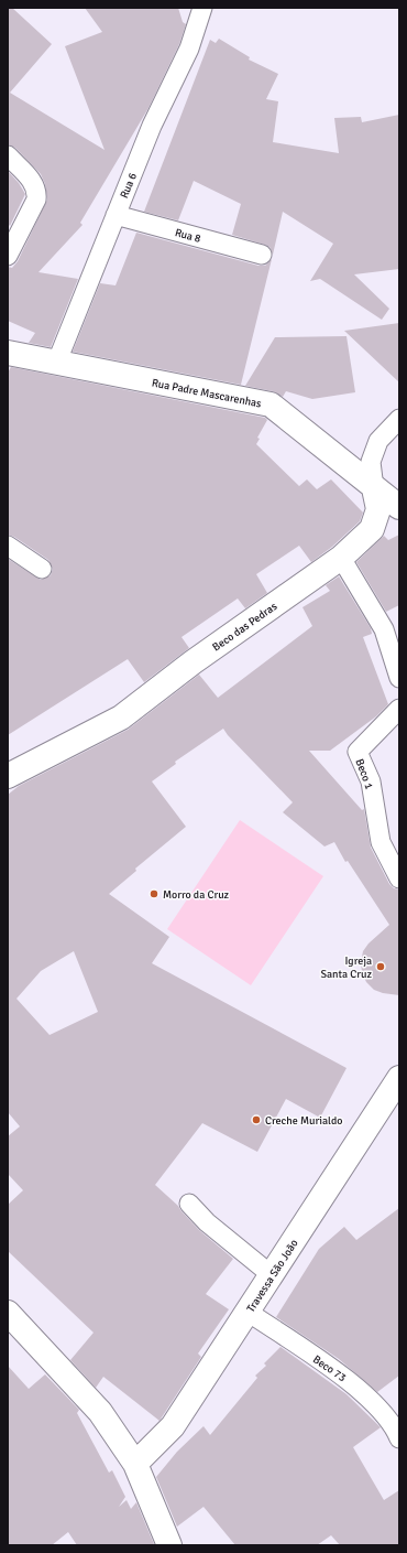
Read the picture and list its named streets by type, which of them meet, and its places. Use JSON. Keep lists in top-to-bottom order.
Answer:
{
  "streets": {
    "street": ["Rua Padre Mascarenhas", "Beco das Pedras", "Travessa São João"],
    "lane": [
      "Rua 6",
      "Rua 8",
      "Beco 1",
      "Beco 73"
    ]
  },
  "crossings": [
    ["Rua 6", "Rua 8"],
    ["Rua 6", "Rua Padre Mascarenhas"],
    ["Rua Padre Mascarenhas", "Beco das Pedras"],
    ["Travessa São João", "Beco 73"]
  ],
  "places": ["Morro da Cruz", "Igreja Santa Cruz", "Creche Murialdo"]
}
